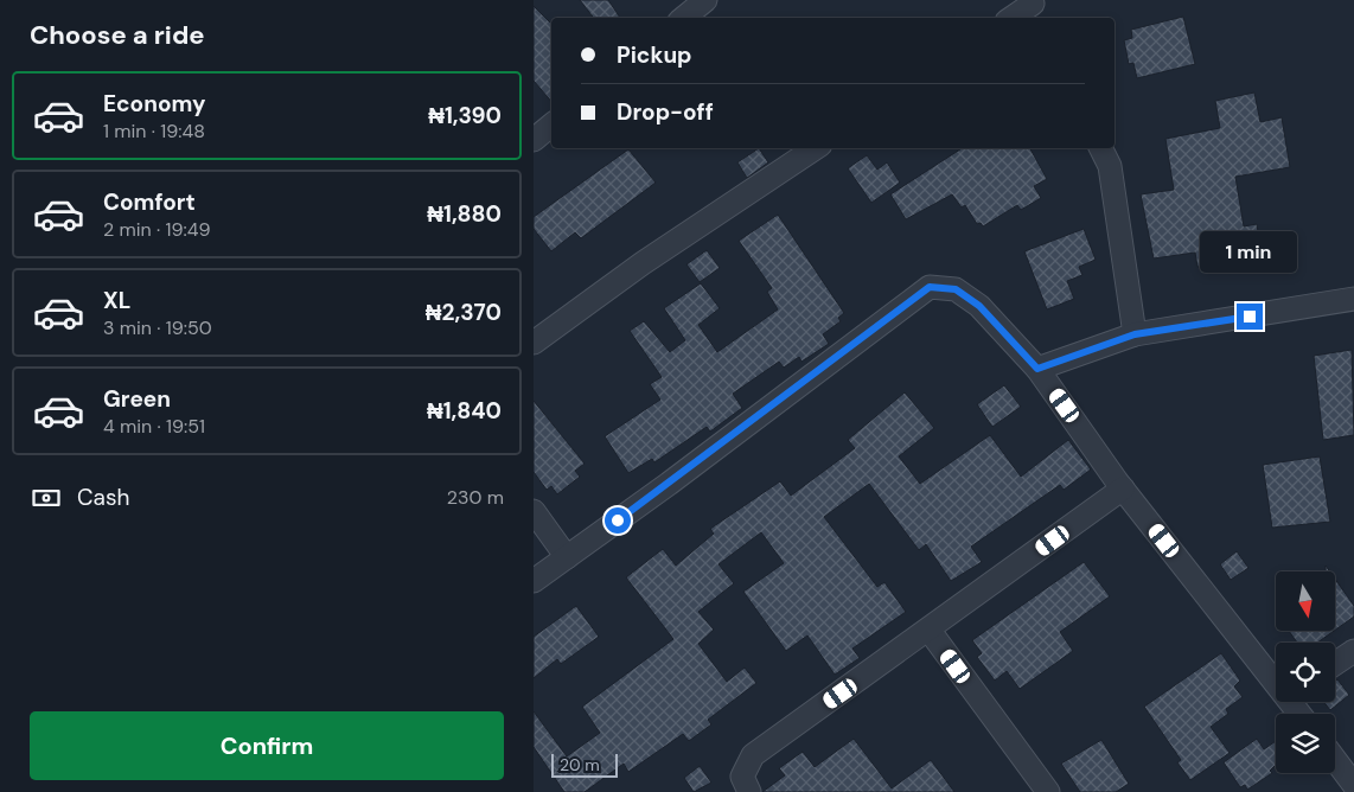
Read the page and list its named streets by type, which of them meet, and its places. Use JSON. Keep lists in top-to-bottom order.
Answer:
{
  "scale_bar": "20 m",
  "north": "bottom",
  "page": {
    "heading": "Choose a ride",
    "banner": ["Pickup", "Drop-off"],
    "list": [
      {
        "name": "Economy",
        "note": "1 min · 19:48",
        "value": "₦1,390"
      },
      {
        "name": "Comfort",
        "note": "2 min · 19:49",
        "value": "₦1,880"
      },
      {
        "name": "XL",
        "note": "3 min · 19:50",
        "value": "₦2,370"
      },
      {
        "name": "Green",
        "note": "4 min · 19:51",
        "value": "₦1,840"
      }
    ],
    "bubble": "1 min",
    "pay": ["Cash", "230 m"],
    "buttons": "Confirm",
    "scale": "20 m"
  }
}
